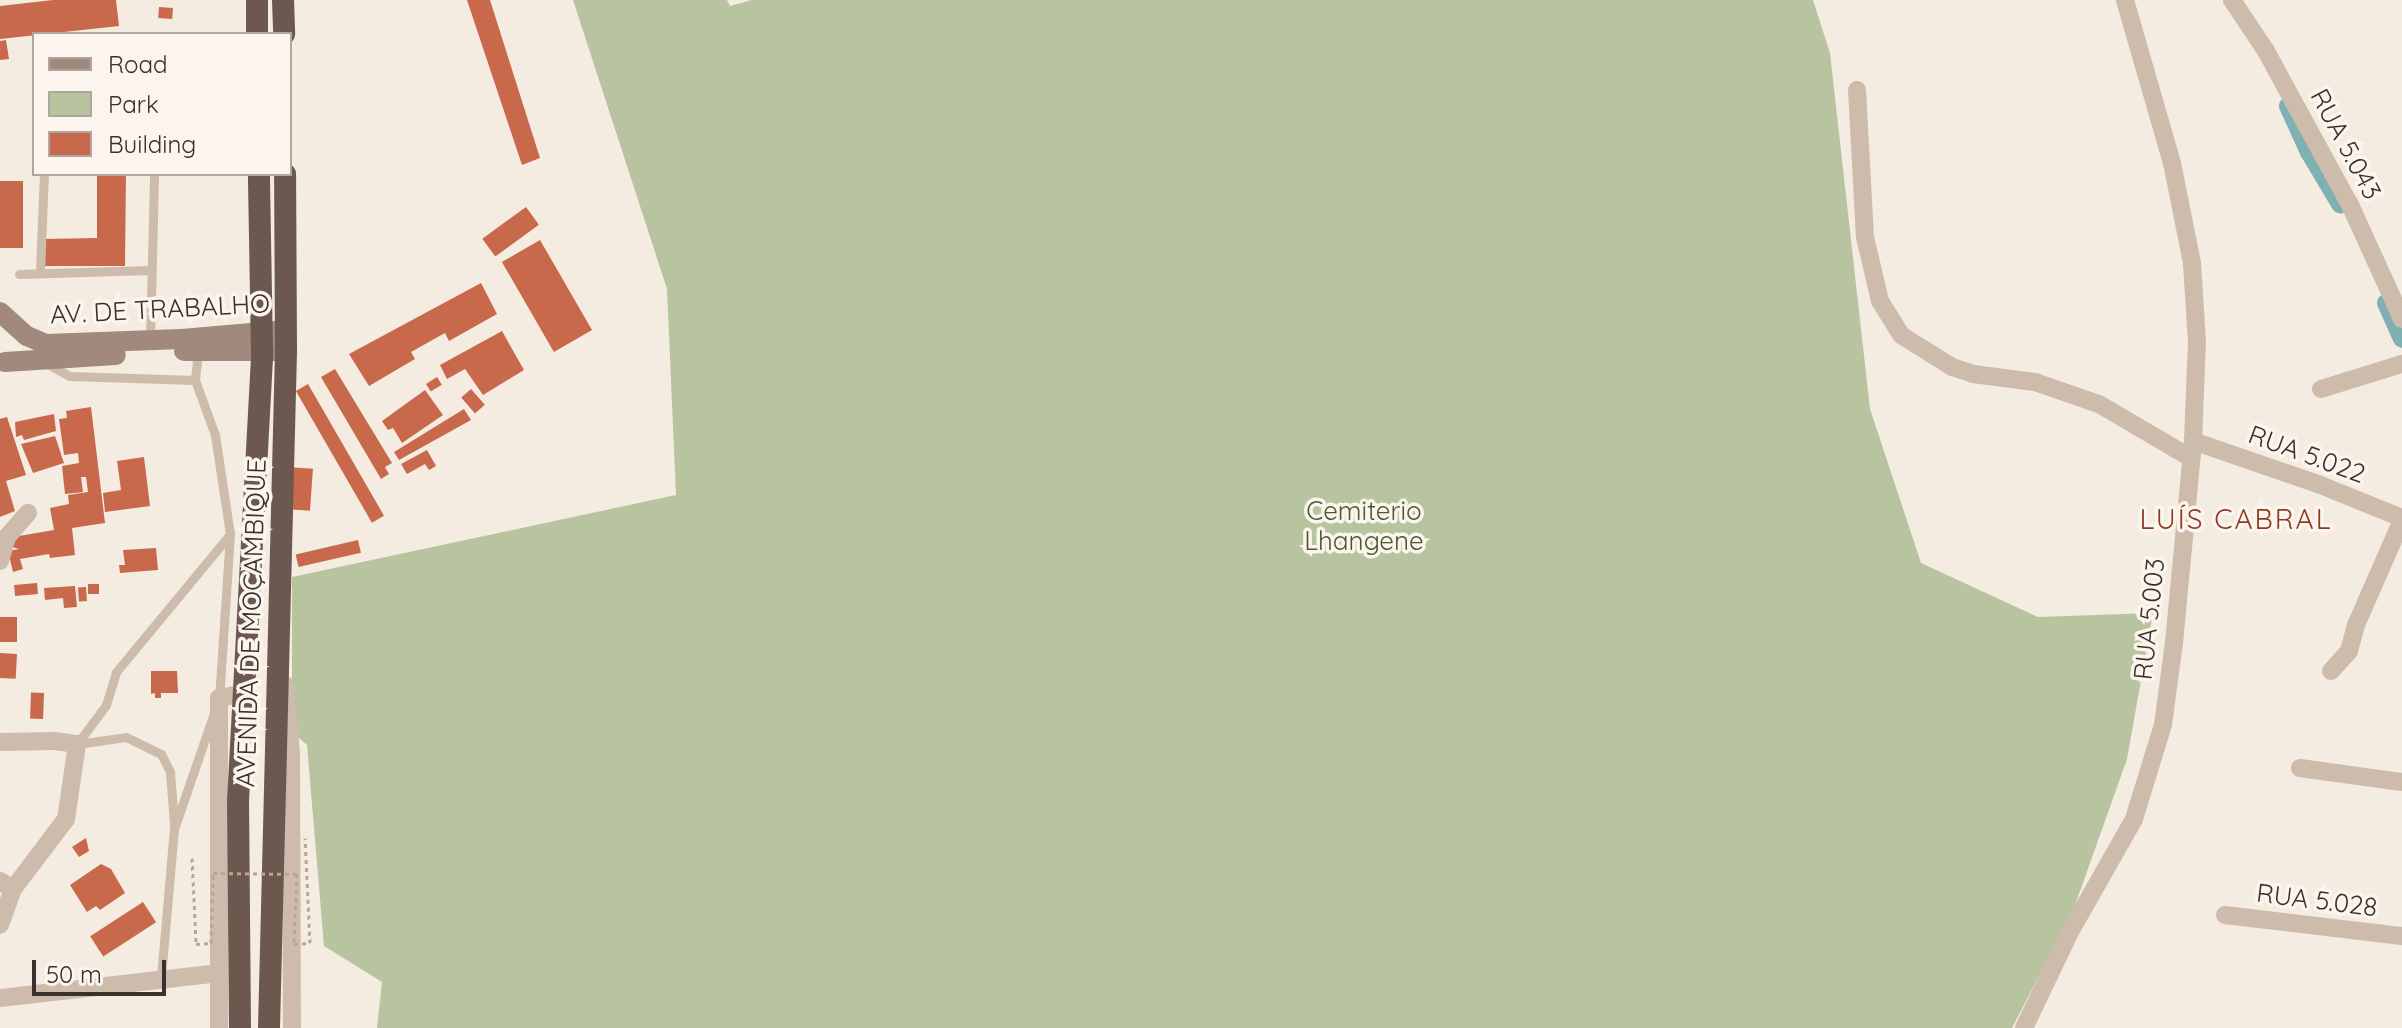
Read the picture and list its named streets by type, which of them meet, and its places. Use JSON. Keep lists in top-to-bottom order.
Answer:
{
  "streets": {
    "highway": ["AVENIDA DE MOÇAMBIQUE"],
    "main road": ["AV. DE TRABALHO"],
    "street": [
      "RUA 5.043",
      "RUA 5.022",
      "RUA 5.003",
      "RUA 5.028"
    ]
  },
  "crossings": [
    ["AV. DE TRABALHO", "AVENIDA DE MOÇAMBIQUE"],
    ["RUA 5.022", "RUA 5.003"]
  ],
  "districts": ["LUÍS CABRAL"],
  "parks": ["Cemiterio Lhangene"],
  "legend": ["Road", "Park", "Building"],
  "scale_bar": "50 m"
}
